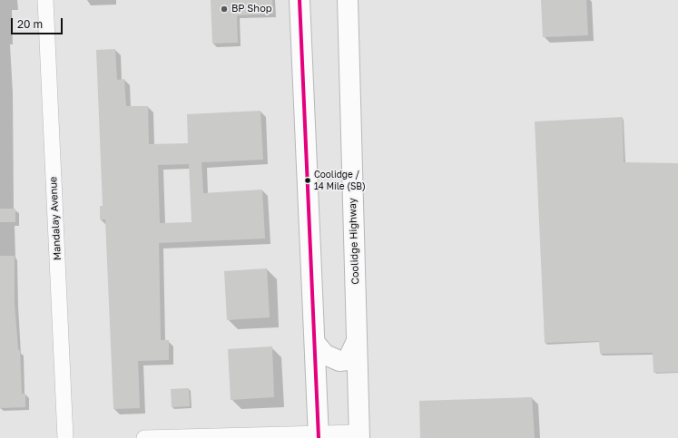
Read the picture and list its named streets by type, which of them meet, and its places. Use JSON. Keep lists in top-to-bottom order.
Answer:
{
  "streets": {
    "main road": ["Coolidge Highway"],
    "street": ["Mandalay Avenue"]
  },
  "places": ["BP Shop", "Coolidge / 14 Mile (SB)"],
  "scale_bar": "20 m"
}
